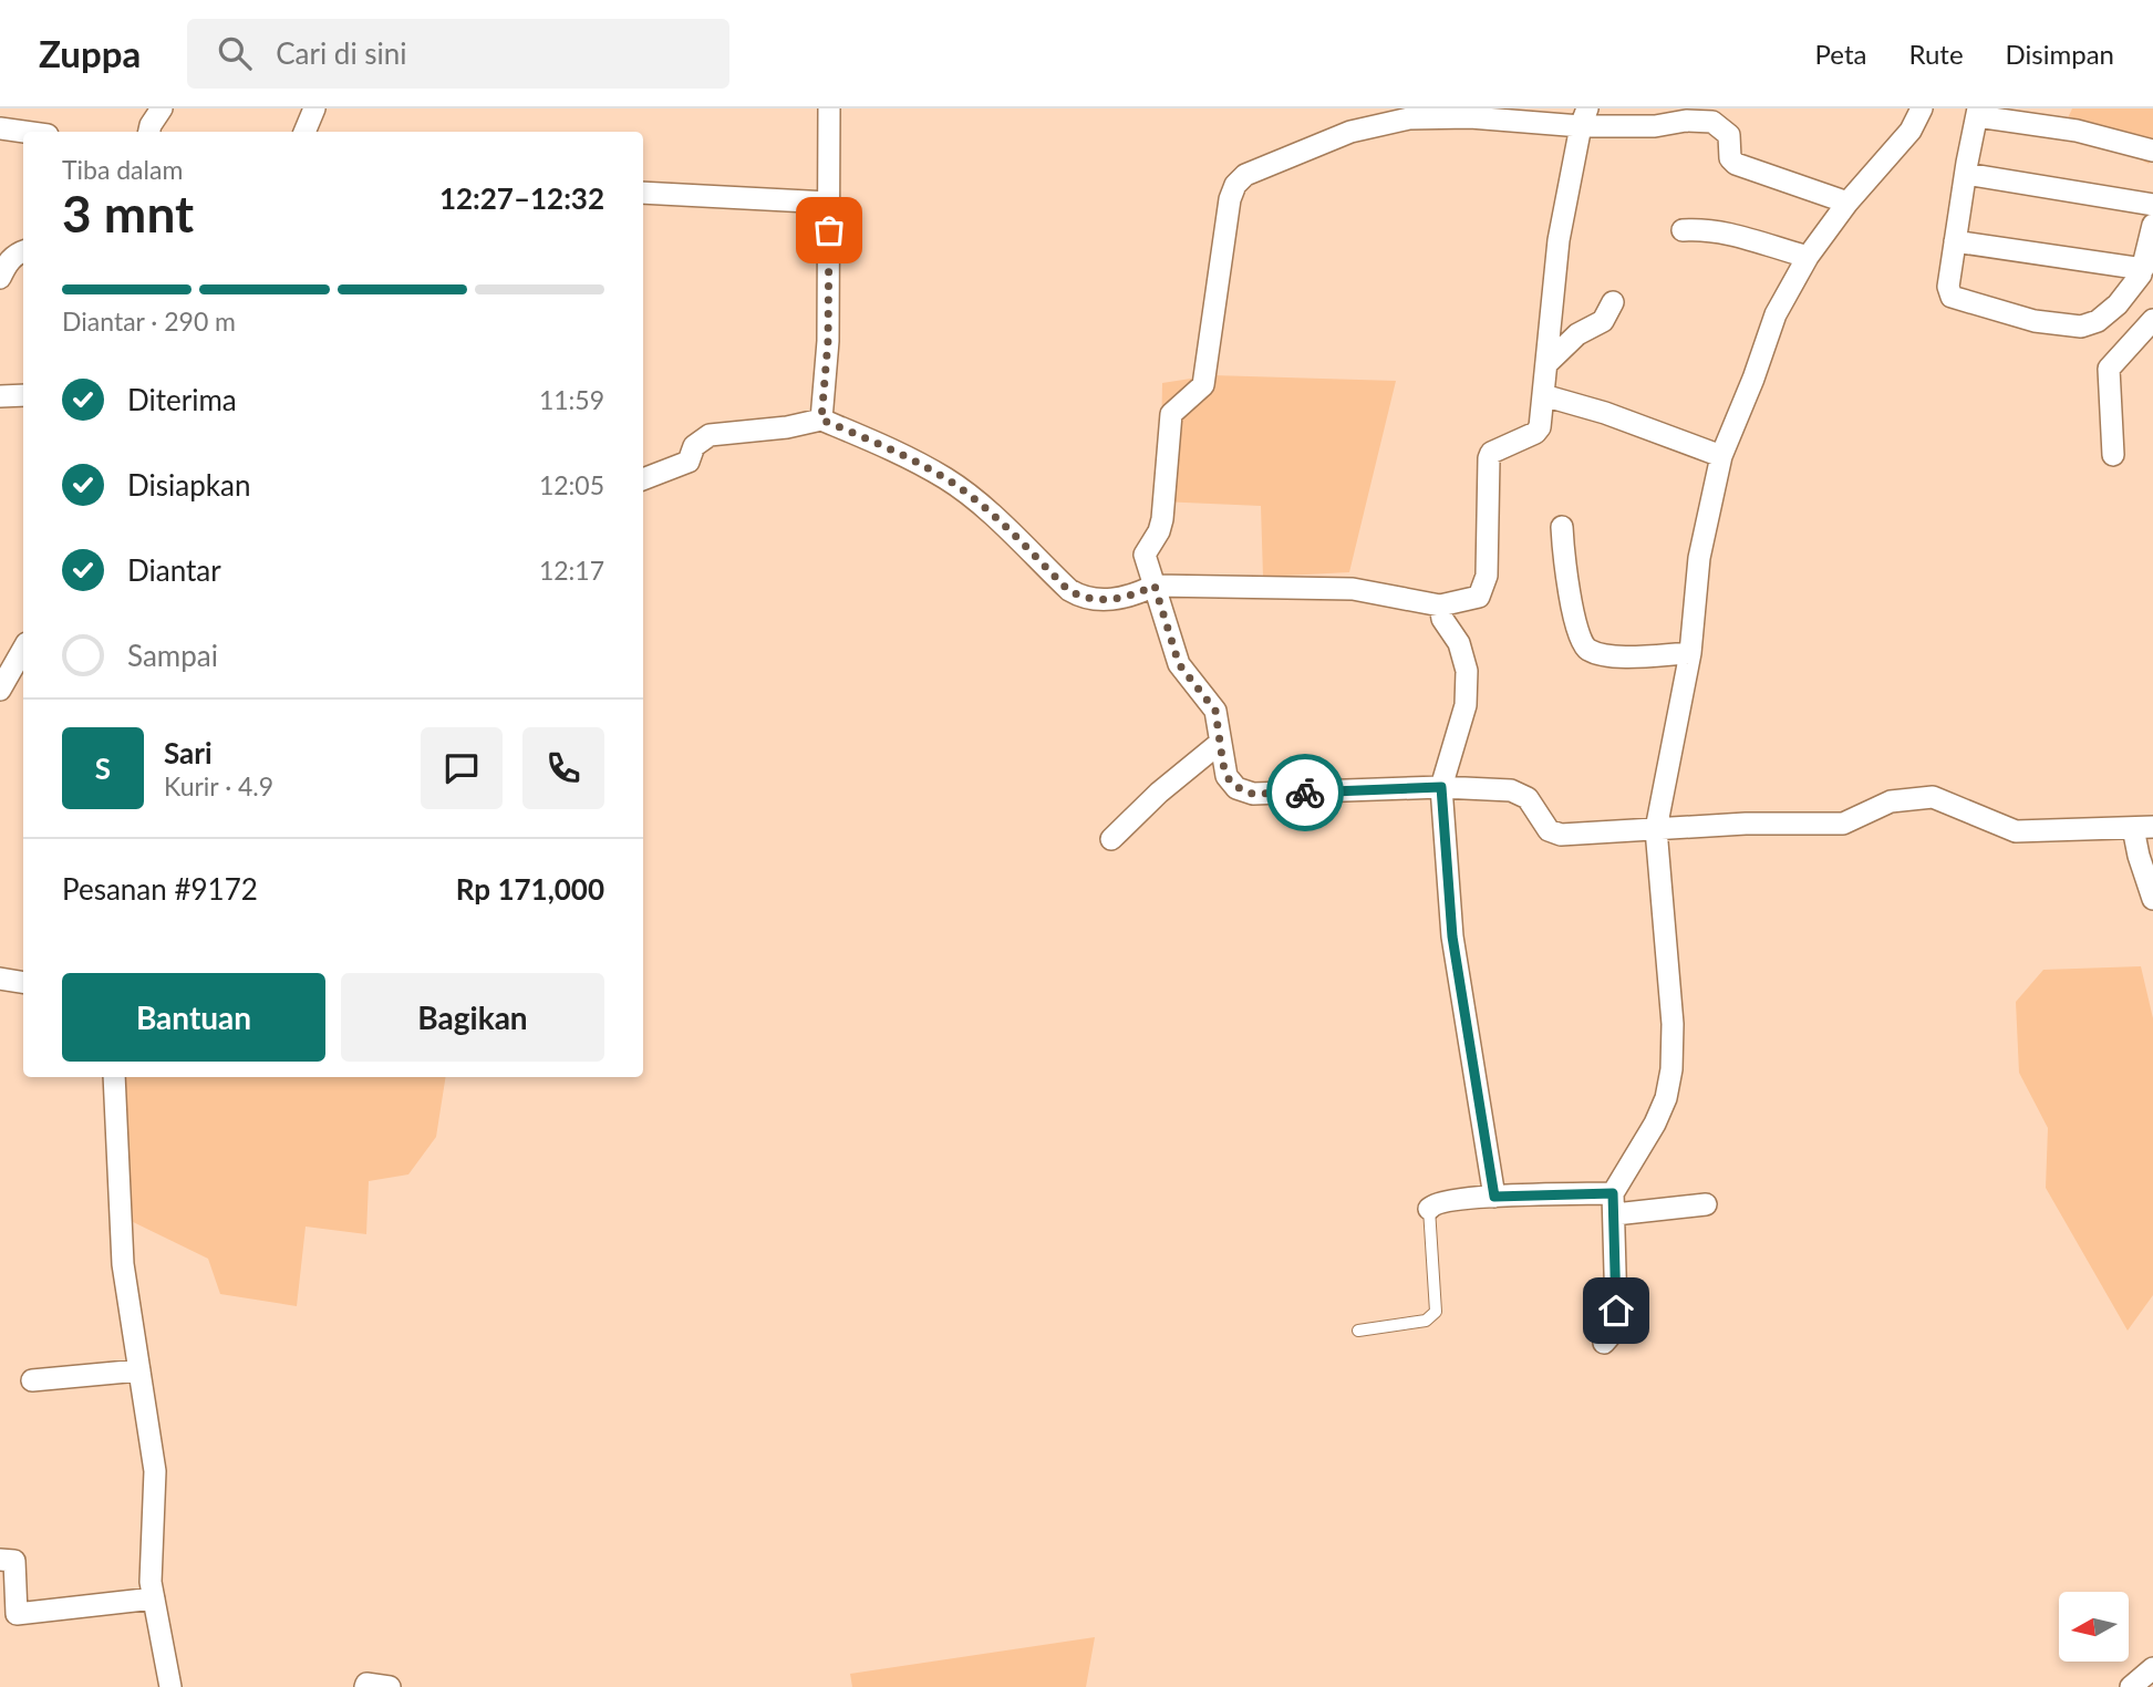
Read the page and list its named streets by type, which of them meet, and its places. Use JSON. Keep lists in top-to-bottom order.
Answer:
{
  "north": "left",
  "page": {
    "header": "Zuppa",
    "search": "Cari di sini",
    "nav": ["Peta", "Rute", "Disimpan"],
    "heading": ["3 mnt", "Tiba dalam", "12:27–12:32"],
    "panel": [
      "Sari",
      "Kurir · 4.9",
      "Pesanan #9172",
      "Rp 171,000"
    ],
    "bar": "Diantar · 290 m",
    "list": [
      ["Diterima", "11:59"],
      ["Disiapkan", "12:05"],
      ["Diantar", "12:17"],
      "Sampai"
    ],
    "round": "S",
    "buttons": ["Bantuan", "Bagikan"]
  }
}
